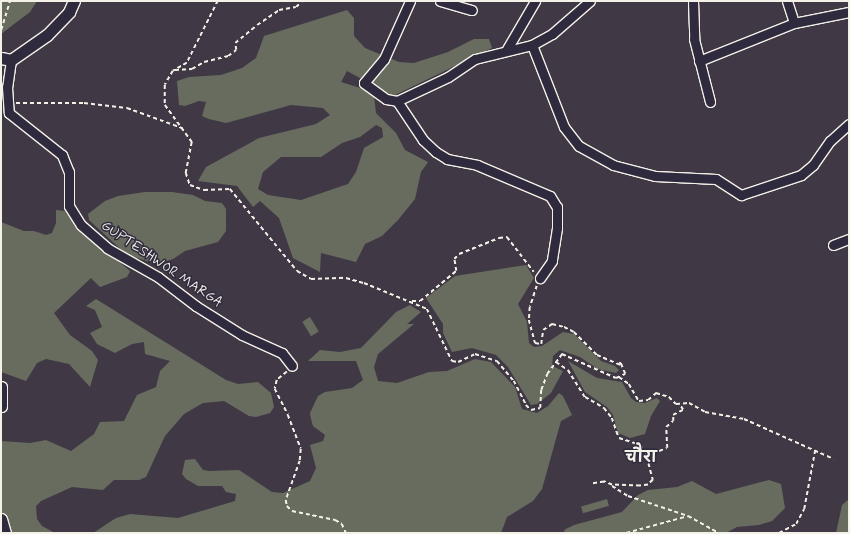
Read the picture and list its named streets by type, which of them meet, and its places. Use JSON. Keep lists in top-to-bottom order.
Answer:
{
  "streets": {
    "street": ["GUPTESHWOR MARGA"]
  },
  "districts": ["चौरा"]
}
